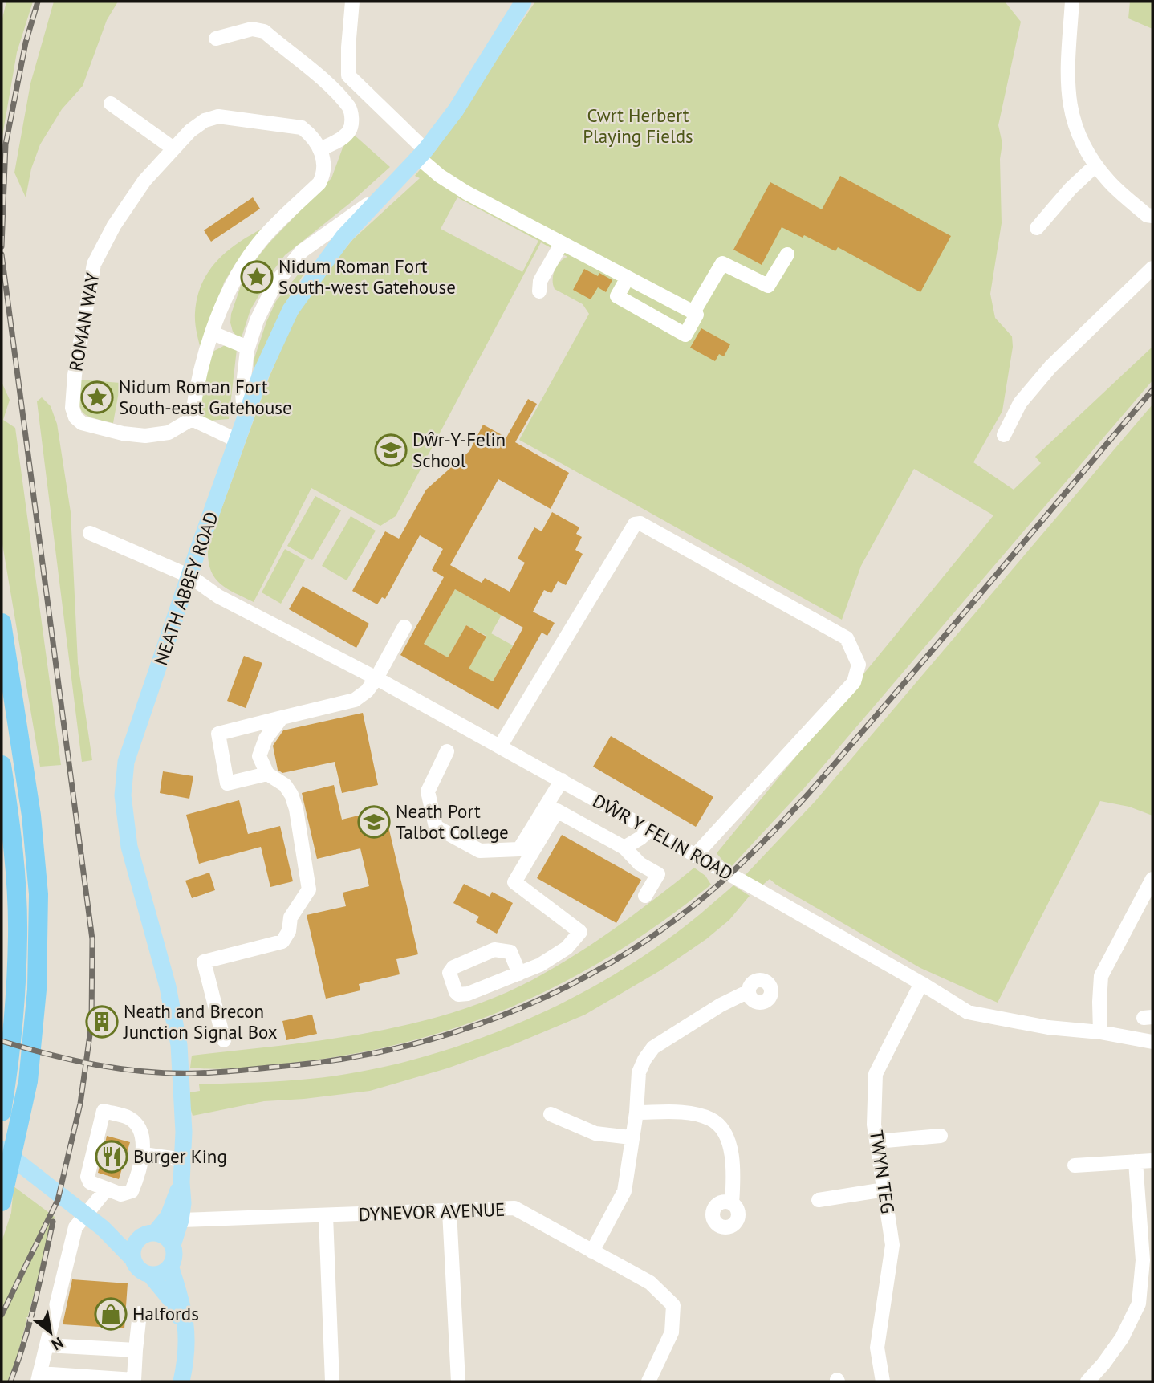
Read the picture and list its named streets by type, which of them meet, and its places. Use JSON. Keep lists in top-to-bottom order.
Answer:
{
  "streets": {
    "main road": ["NEATH ABBEY ROAD"],
    "street": [
      "ROMAN WAY",
      "DŴR Y FELIN ROAD",
      "TWYN TEG",
      "DYNEVOR AVENUE"
    ]
  },
  "crossings": [
    ["NEATH ABBEY ROAD", "DŴR Y FELIN ROAD"],
    ["DŴR Y FELIN ROAD", "TWYN TEG"]
  ],
  "parks": ["Cwrt Herbert Playing Fields"],
  "places": {
    "place": ["Nidum Roman Fort South-west Gatehouse", "Nidum Roman Fort South-east Gatehouse"],
    "school or university": ["Dŵr-Y-Felin School", "Neath Port Talbot College"],
    "building": ["Neath and Brecon Junction Signal Box"],
    "restaurant": ["Burger King"],
    "shop": ["Halfords"]
  },
  "north": "bottom right"
}
